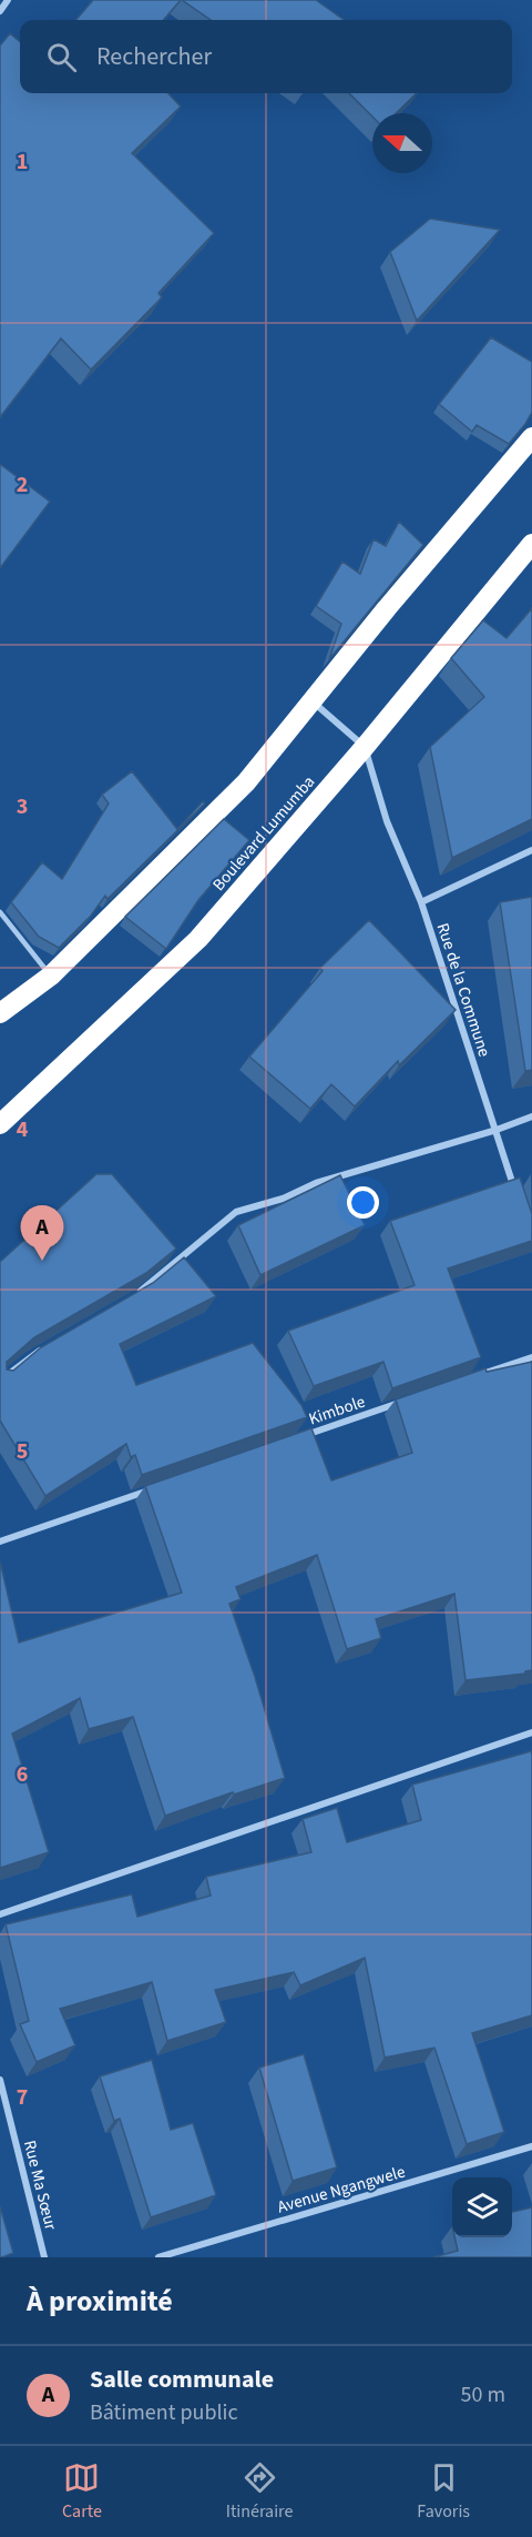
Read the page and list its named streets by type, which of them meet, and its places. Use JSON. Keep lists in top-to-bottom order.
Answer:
{
  "streets": {
    "highway": ["Boulevard Lumumba"],
    "street": [
      "Rue de la Commune",
      "Kimbole",
      "Rue Ma Sœur",
      "Avenue Ngangwele"
    ]
  },
  "crossings": [
    ["Boulevard Lumumba", "Rue de la Commune"]
  ],
  "north": "left",
  "page": {
    "search": "Rechercher",
    "pins": "A",
    "heading": "À proximité",
    "list": [
      {
        "mark": "A",
        "name": "Salle communale",
        "note": "Bâtiment public",
        "value": "50 m"
      }
    ],
    "nav": ["Carte", "Itinéraire", "Favoris"]
  },
  "grid": {
    "rows": [
      "1",
      "2",
      "3",
      "4",
      "5",
      "6",
      "7"
    ]
  }
}
